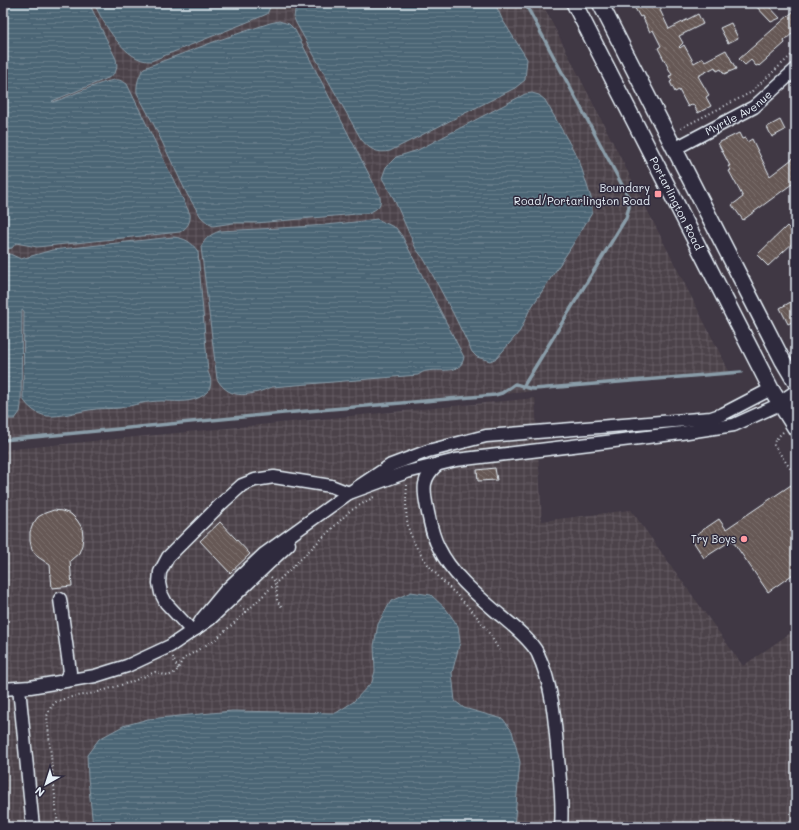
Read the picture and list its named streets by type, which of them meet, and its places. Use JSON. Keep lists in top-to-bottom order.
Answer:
{
  "streets": {
    "main road": ["Portarlington Road"],
    "street": ["Myrtle Avenue"]
  },
  "crossings": [
    ["Myrtle Avenue", "Portarlington Road"]
  ],
  "places": {
    "transit": ["Boundary Road/Portarlington Road"],
    "other": ["Try Boys"]
  },
  "north": "bottom left"
}
